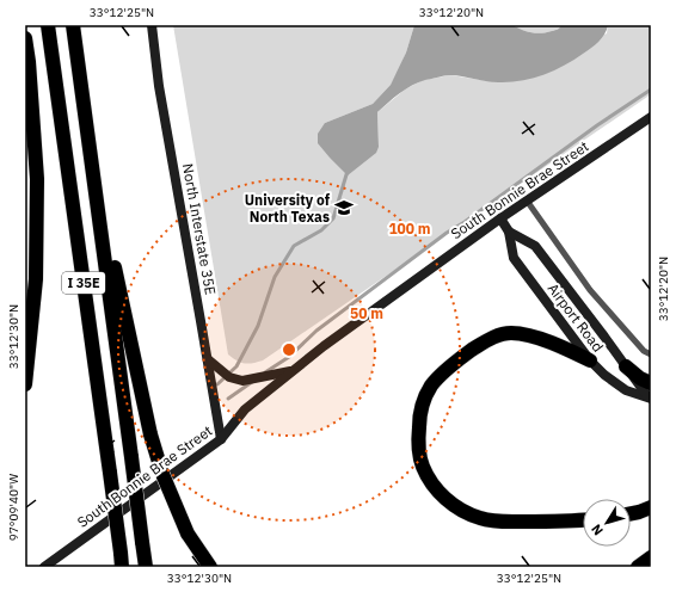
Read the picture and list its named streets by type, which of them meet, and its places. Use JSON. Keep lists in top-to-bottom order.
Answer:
{
  "streets": {
    "highway": ["I 35E"],
    "main road": ["South Bonnie Brae Street", "North Interstate 35E", "Airport Road"]
  },
  "crossings": [
    ["South Bonnie Brae Street", "North Interstate 35E"],
    ["South Bonnie Brae Street", "Airport Road"]
  ],
  "places": {
    "school or university": ["University of North Texas"]
  },
  "north": "bottom left",
  "coordinates": [
    "33°12'25\"N",
    "33°12'20\"N",
    "33°12'30\"N",
    "97°09'40\"W"
  ],
  "rings": ["100 m", "50 m"]
}
